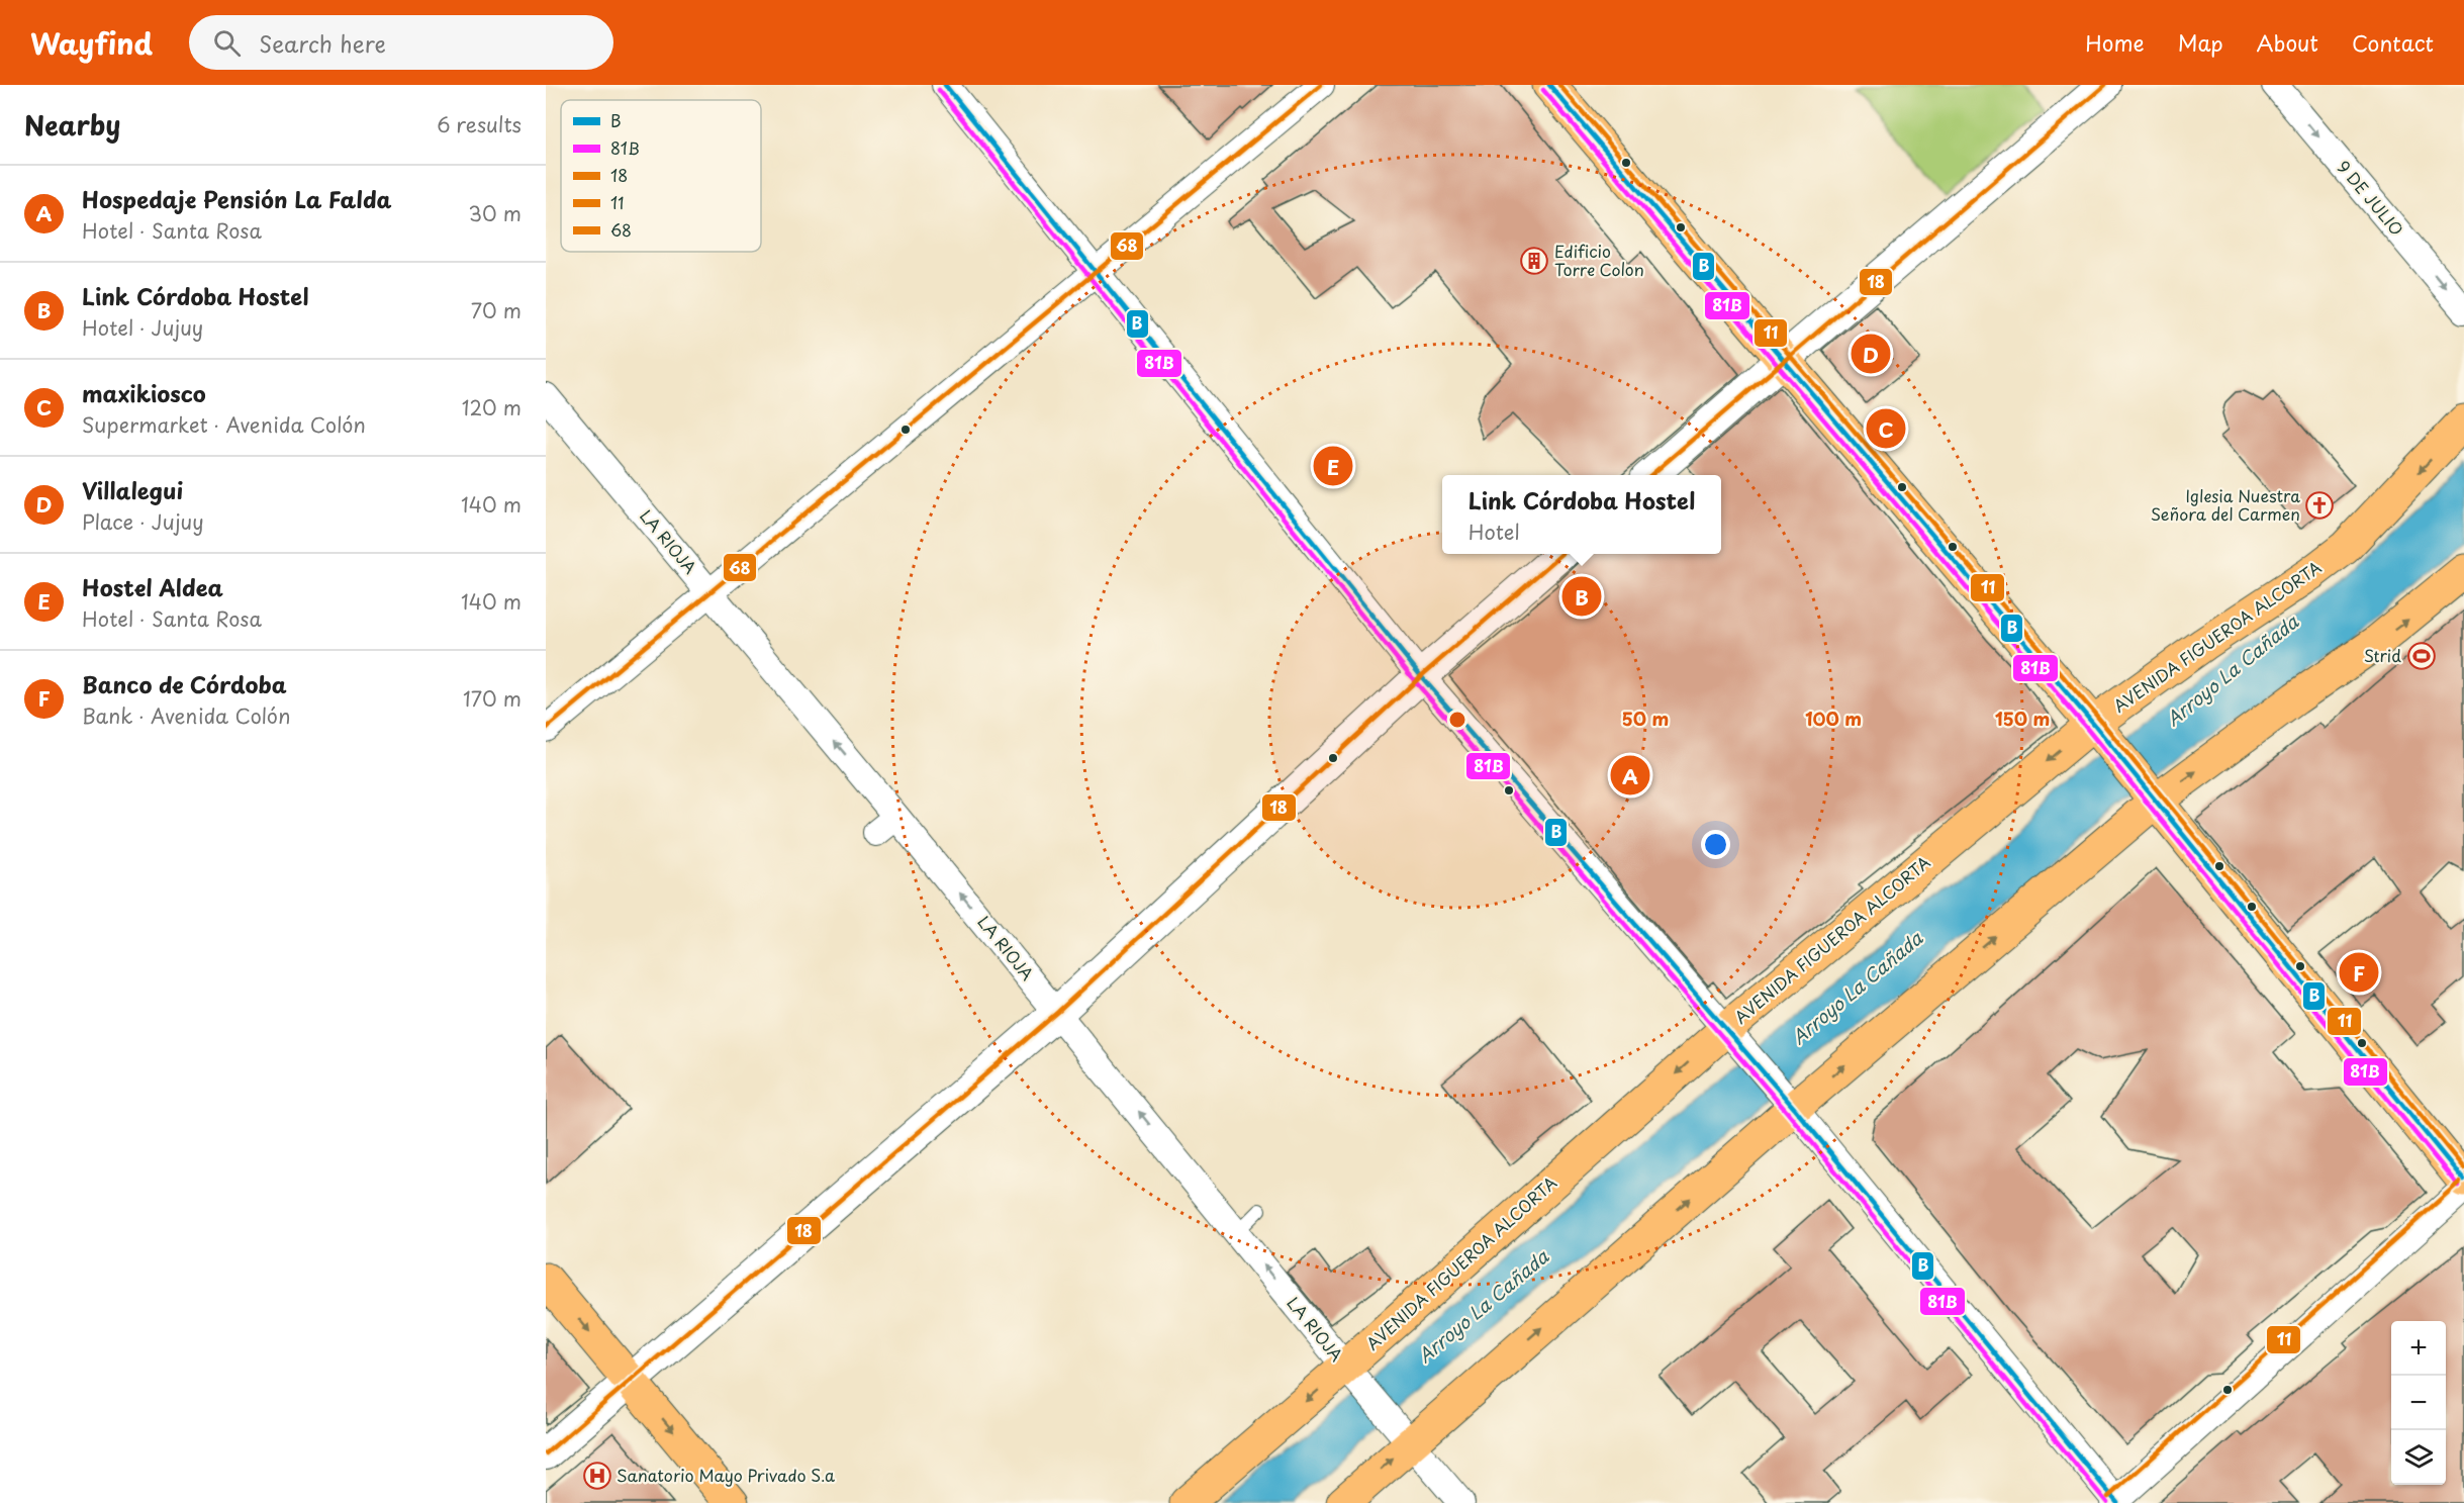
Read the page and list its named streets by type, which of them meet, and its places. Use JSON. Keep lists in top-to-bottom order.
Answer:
{
  "streets": {
    "main road": ["AVENIDA FIGUEROA ALCORTA"],
    "street": ["9 DE JULIO", "LA RIOJA"]
  },
  "crossings": [
    ["LA RIOJA", "AVENIDA FIGUEROA ALCORTA"]
  ],
  "one_way": ["9 DE JULIO", "LA RIOJA"],
  "water": ["Arroyo La Cañada"],
  "places": {
    "building": ["Edificio Torre Colon"],
    "church": ["Iglesia Nuestra Señora del Carmen"],
    "sports": ["Strid"],
    "hospital": ["Sanatorio Mayo Privado S.a"]
  },
  "lines": [
    "transit line B",
    "transit line 18",
    "transit line 11",
    "transit line 68",
    "transit line 81B"
  ],
  "legend": [
    "B",
    "81B",
    "18",
    "11",
    "68"
  ],
  "page": {
    "header": "Wayfind",
    "search": "Search here",
    "nav": [
      "Home",
      "Map",
      "About",
      "Contact"
    ],
    "heading": ["Nearby", "6 results"],
    "list": [
      {
        "mark": "A",
        "name": "Hospedaje Pensión La Falda",
        "note": "Hotel · Santa Rosa",
        "value": "30 m"
      },
      {
        "mark": "B",
        "name": "Link Córdoba Hostel",
        "note": "Hotel · Jujuy",
        "value": "70 m"
      },
      {
        "mark": "C",
        "name": "maxikiosco",
        "note": "Supermarket · Avenida Colón",
        "value": "120 m"
      },
      {
        "mark": "D",
        "name": "Villalegui",
        "note": "Place · Jujuy",
        "value": "140 m"
      },
      {
        "mark": "E",
        "name": "Hostel Aldea",
        "note": "Hotel · Santa Rosa",
        "value": "140 m"
      },
      {
        "mark": "F",
        "name": "Banco de Córdoba",
        "note": "Bank · Avenida Colón",
        "value": "170 m"
      }
    ],
    "pins": [
      "D",
      "C",
      "E",
      "B",
      "A",
      "F"
    ],
    "popup": ["Link Córdoba Hostel", "Hotel"],
    "map_buttons": ["+", "−"]
  },
  "rings": ["50 m", "100 m", "150 m"]
}
